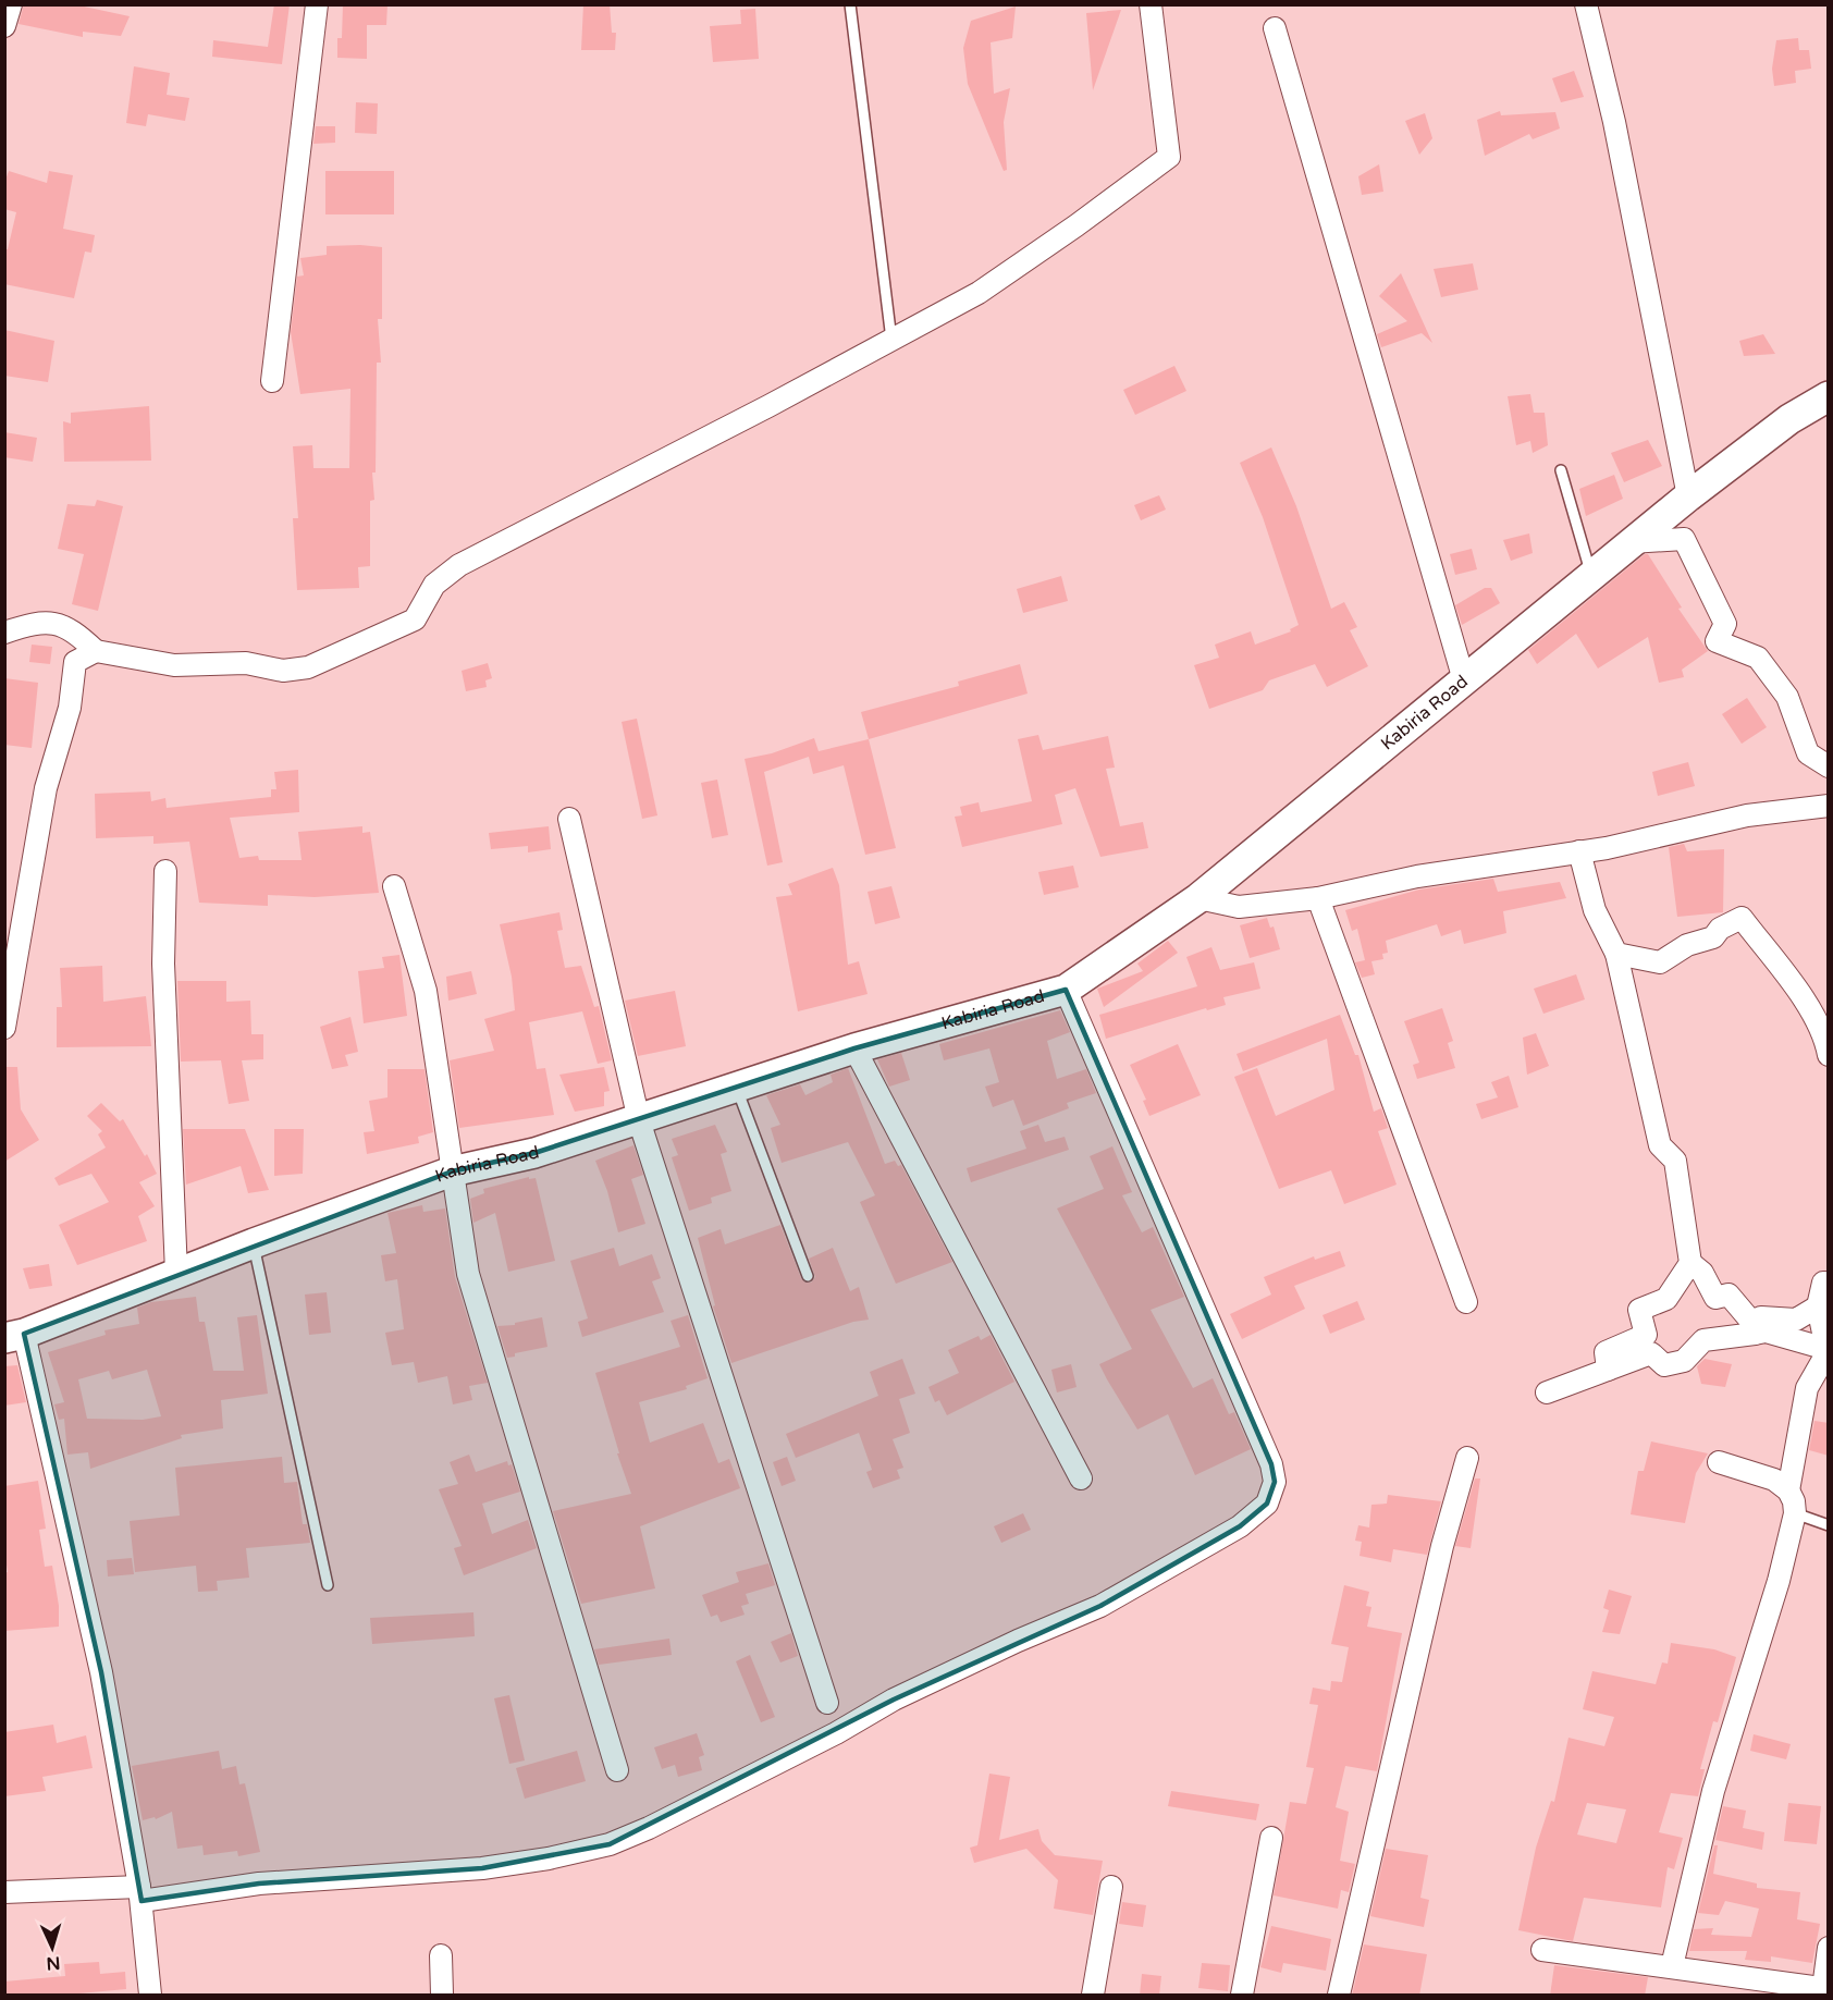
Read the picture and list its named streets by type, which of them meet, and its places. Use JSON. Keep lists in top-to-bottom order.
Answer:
{
  "streets": {
    "main road": ["Kabiria Road"]
  },
  "north": "bottom"
}
